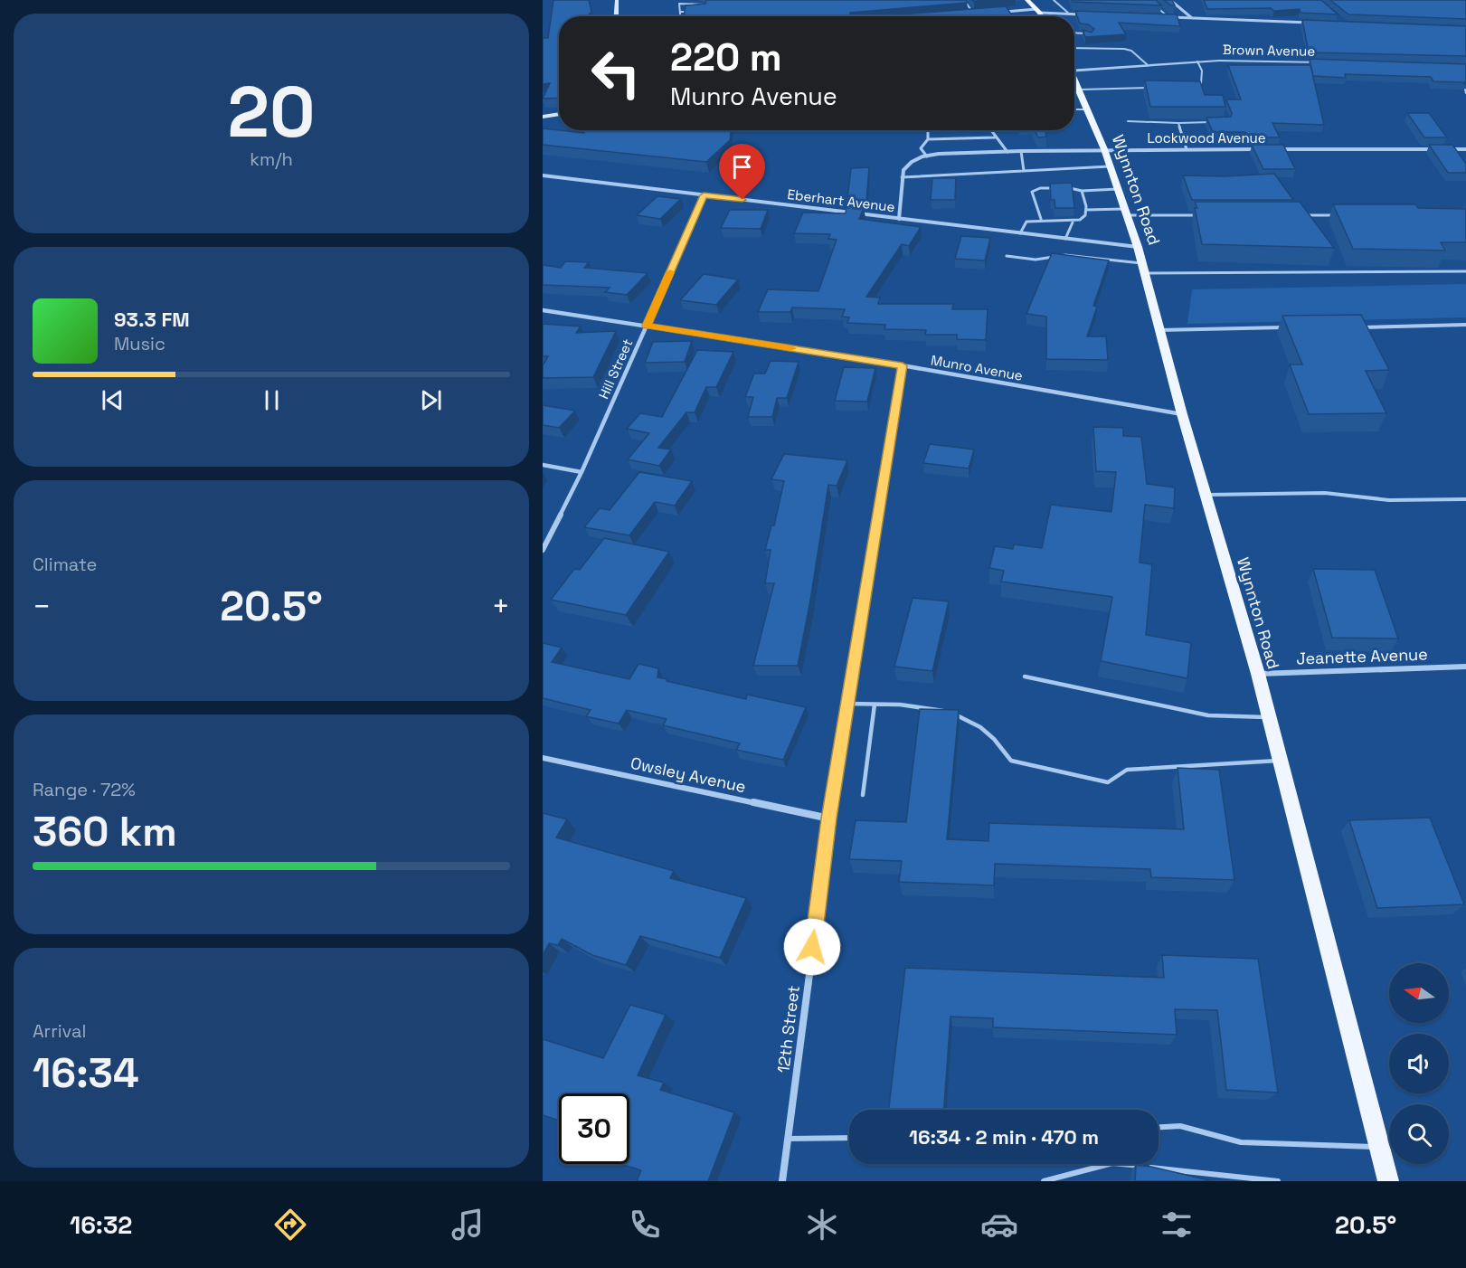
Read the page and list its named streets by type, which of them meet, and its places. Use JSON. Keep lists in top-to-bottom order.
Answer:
{
  "streets": {
    "main road": ["Wynnton Road"],
    "street": [
      "Brown Avenue",
      "Lockwood Avenue",
      "Eberhart Avenue",
      "Munro Avenue",
      "Hill Street",
      "Jeanette Avenue",
      "Owsley Avenue",
      "12th Street"
    ]
  },
  "crossings": [
    ["Lockwood Avenue", "Wynnton Road"],
    ["Wynnton Road", "Eberhart Avenue"],
    ["Wynnton Road", "Munro Avenue"],
    ["Wynnton Road", "Jeanette Avenue"],
    ["Eberhart Avenue", "Hill Street"],
    ["Munro Avenue", "Hill Street"],
    ["Munro Avenue", "12th Street"],
    ["Owsley Avenue", "12th Street"]
  ],
  "north": "left",
  "page": {
    "tile": [
      ["20", "km/h"],
      "Climate",
      ["Range · 72%", "360 km"],
      ["Arrival", "16:34"]
    ],
    "turn": ["220 m", "Munro Avenue"],
    "song": ["93.3 FM", "Music"],
    "heat": ["−", "20.5°", "+"],
    "limit": "30",
    "trip": "16:34 · 2 min · 470 m",
    "tabs": ["16:32", "20.5°"]
  }
}
